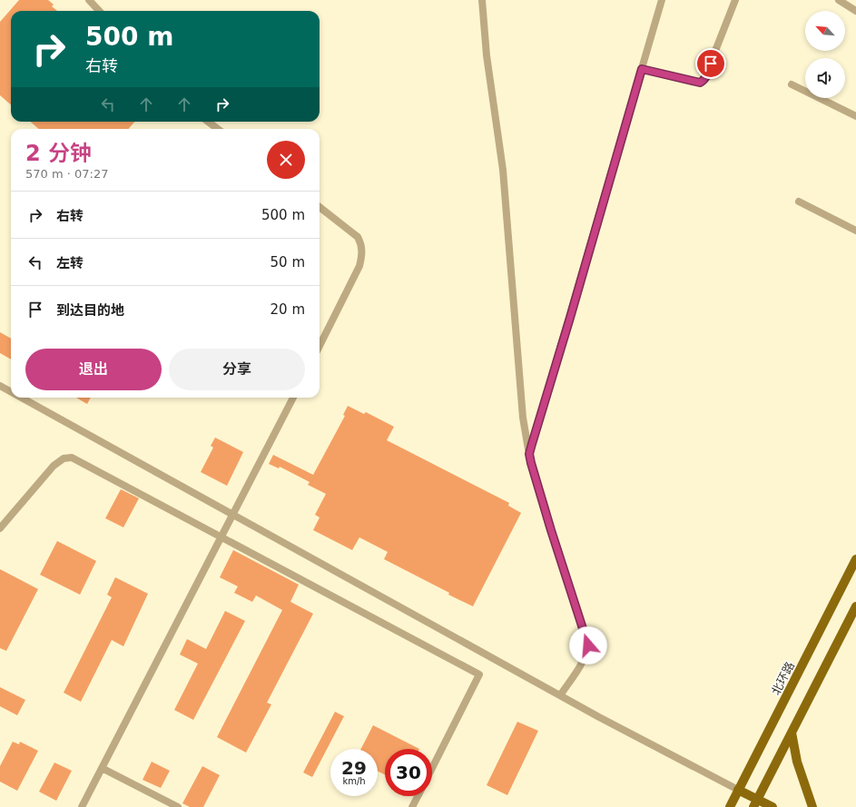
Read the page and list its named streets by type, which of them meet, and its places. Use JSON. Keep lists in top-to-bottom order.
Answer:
{
  "streets": {
    "main road": ["北环路"]
  },
  "north": "top left",
  "page": {
    "turn": ["500 m", "右转"],
    "heading": ["2 分钟", "570 m · 07:27"],
    "list": [
      {
        "name": "右转",
        "value": "500 m"
      },
      {
        "name": "左转",
        "value": "50 m"
      },
      {
        "name": "到达目的地",
        "value": "20 m"
      }
    ],
    "buttons": ["退出", "分享"],
    "speed": "29 km/h",
    "limit": "30"
  }
}
